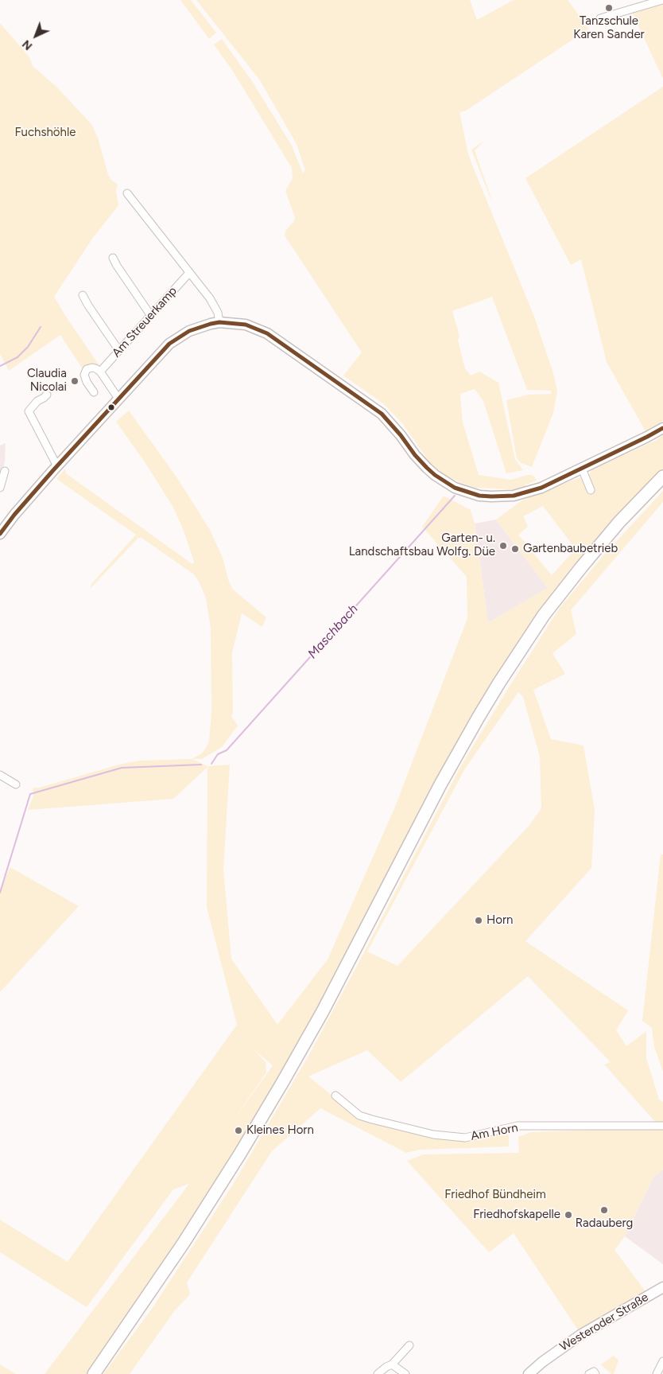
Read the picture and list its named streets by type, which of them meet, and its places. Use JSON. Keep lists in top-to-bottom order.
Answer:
{
  "streets": {
    "street": ["Am Streuerkamp", "Am Horn", "Westeroder Straße"]
  },
  "water": ["Maschbach"],
  "parks": ["Fuchshöhle", "Friedhof Bündheim"],
  "places": [
    "Tanzschule Karen Sander",
    "Claudia Nicolai",
    "Garten- u. Landschaftsbau Wolfg. Düe",
    "Gartenbaubetrieb",
    "Horn",
    "Kleines Horn",
    "Radauberg",
    "Friedhofskapelle"
  ],
  "north": "bottom left"
}
